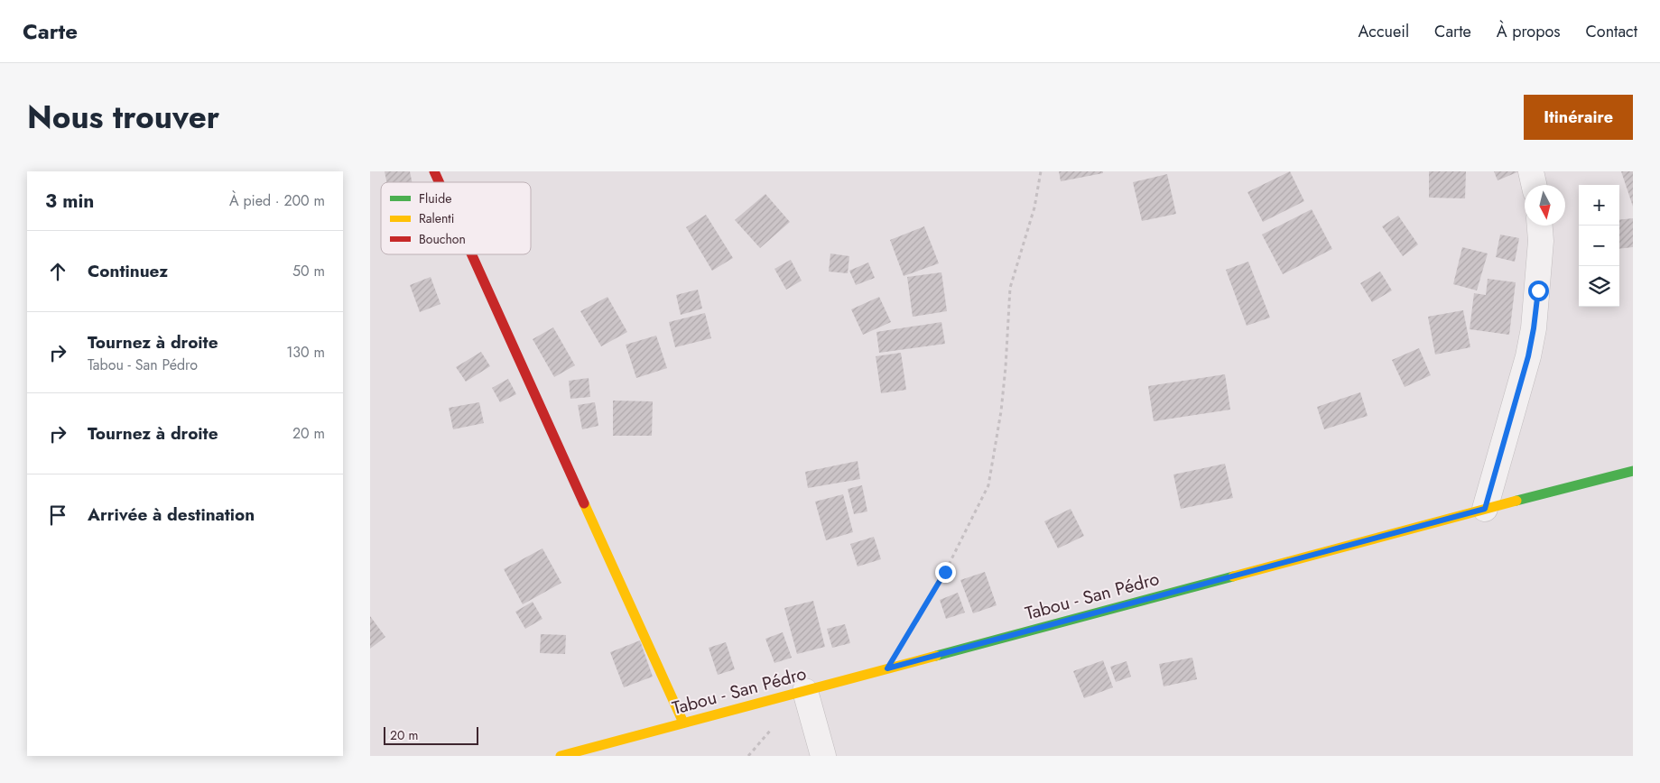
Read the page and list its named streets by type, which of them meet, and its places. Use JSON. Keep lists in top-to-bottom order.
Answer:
{
  "streets": {
    "main road": ["Tabou - San Pédro"]
  },
  "legend": ["Fluide", "Ralenti", "Bouchon"],
  "scale_bar": "20 m",
  "north": "bottom",
  "page": {
    "header": "Carte",
    "nav": [
      "Accueil",
      "Carte",
      "À propos",
      "Contact"
    ],
    "title": "Nous trouver",
    "buttons": "Itinéraire",
    "heading": ["3 min", "À pied · 200 m"],
    "map_buttons": ["+", "−"],
    "list": [
      ["Continuez", "50 m"],
      ["Tournez à droite", "Tabou - San Pédro", "130 m"],
      ["Tournez à droite", "20 m"],
      "Arrivée à destination"
    ],
    "scale": "20 m"
  }
}
